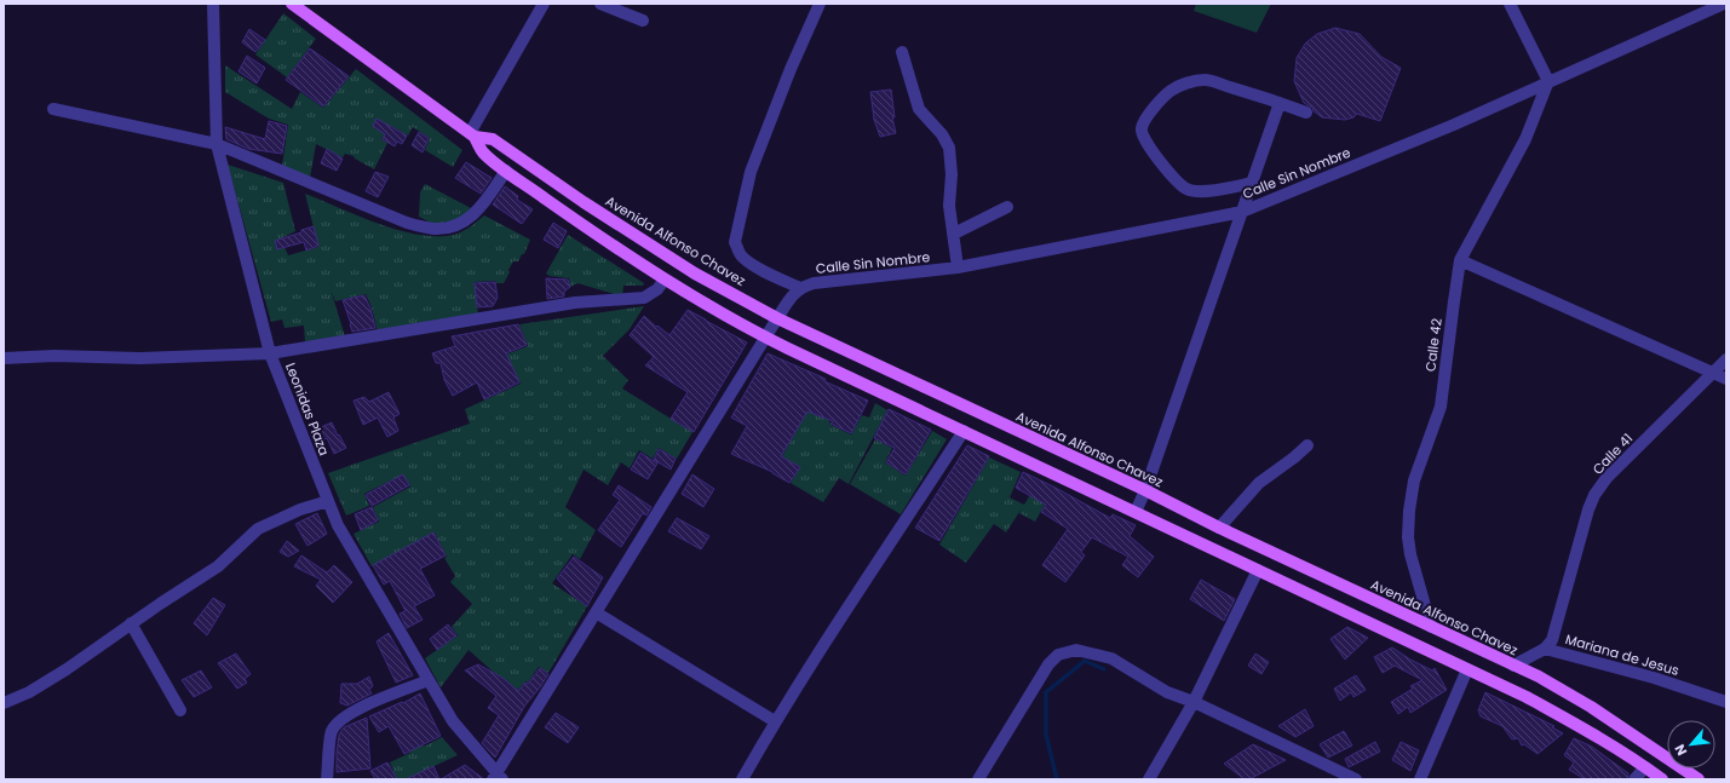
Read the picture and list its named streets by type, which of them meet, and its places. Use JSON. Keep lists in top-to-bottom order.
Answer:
{
  "streets": {
    "main road": ["Avenida Alfonso Chavez"],
    "street": [
      "Calle Sin Nombre",
      "Calle 42",
      "Leonidas Plaza",
      "Calle 41",
      "Mariana de Jesus"
    ]
  },
  "crossings": [
    ["Calle Sin Nombre", "Calle 42"],
    ["Avenida Alfonso Chavez", "Calle 42"],
    ["Avenida Alfonso Chavez", "Mariana de Jesus"],
    ["Calle 41", "Mariana de Jesus"]
  ],
  "north": "bottom left"
}
